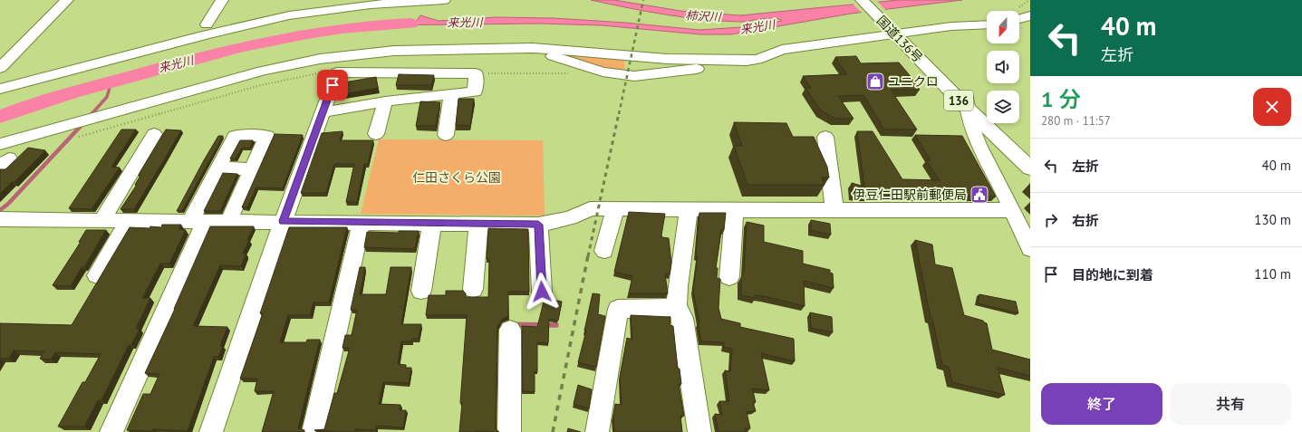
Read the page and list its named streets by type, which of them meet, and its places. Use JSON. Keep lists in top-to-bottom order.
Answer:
{
  "streets": {
    "highway": ["国道136号", "136"]
  },
  "water": ["柿沢川", "来光川"],
  "parks": ["仁田さくら公園"],
  "places": {
    "shop": ["ユニクロ"],
    "public building": ["伊豆仁田駅前郵便局"]
  },
  "north": "bottom",
  "page": {
    "turn": ["40 m", "左折"],
    "heading": ["1 分", "280 m · 11:57"],
    "list": [
      {
        "name": "左折",
        "value": "40 m"
      },
      {
        "name": "右折",
        "value": "130 m"
      },
      {
        "name": "目的地に到着",
        "value": "110 m"
      }
    ],
    "buttons": ["終了", "共有"]
  }
}
